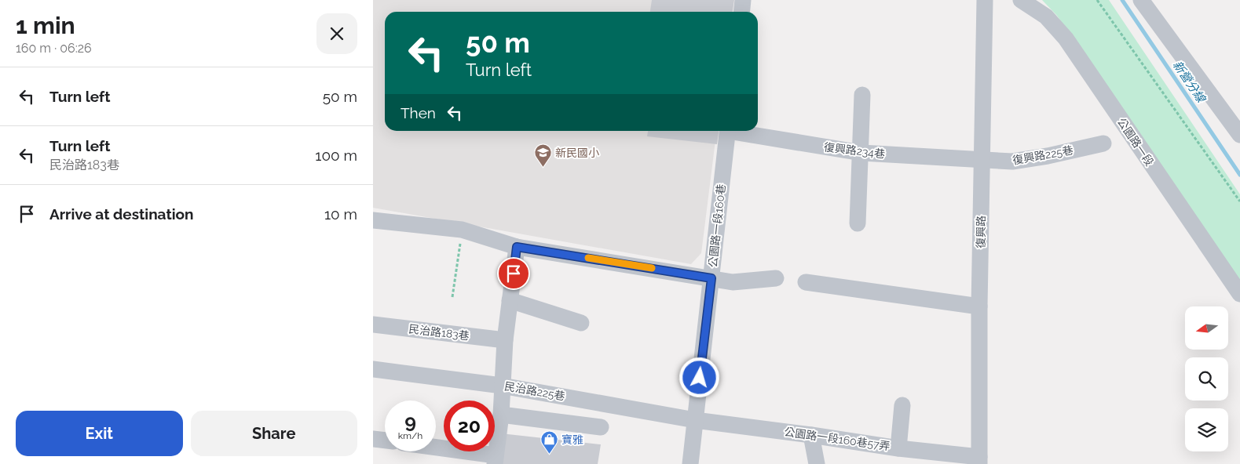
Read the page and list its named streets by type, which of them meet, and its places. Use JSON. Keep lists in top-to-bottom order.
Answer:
{
  "streets": {
    "street": [
      "公園路一段",
      "復興路234巷",
      "復興路225巷",
      "公園路一段160巷",
      "復興路",
      "民治路183巷",
      "民治路225巷",
      "公園路一段160巷57弄"
    ]
  },
  "crossings": [
    ["復興路234巷", "復興路225巷"],
    ["復興路234巷", "復興路"],
    ["復興路225巷", "復興路"],
    ["公園路一段160巷", "民治路225巷"],
    ["公園路一段160巷", "公園路一段160巷57弄"],
    ["復興路", "公園路一段160巷57弄"],
    ["民治路225巷", "公園路一段160巷57弄"]
  ],
  "water": ["新營分線"],
  "places": {
    "school or university": ["新民國小"],
    "shop": ["寶雅"]
  },
  "north": "left",
  "page": {
    "heading": ["1 min", "160 m · 06:26"],
    "turn": ["50 m", "Turn left"],
    "list": [
      {
        "name": "Turn left",
        "value": "50 m"
      },
      {
        "name": "Turn left",
        "note": "民治路183巷",
        "value": "100 m"
      },
      {
        "name": "Arrive at destination",
        "value": "10 m"
      }
    ],
    "then": "Then",
    "speed": "9 km/h",
    "limit": "20",
    "buttons": ["Exit", "Share"]
  }
}
